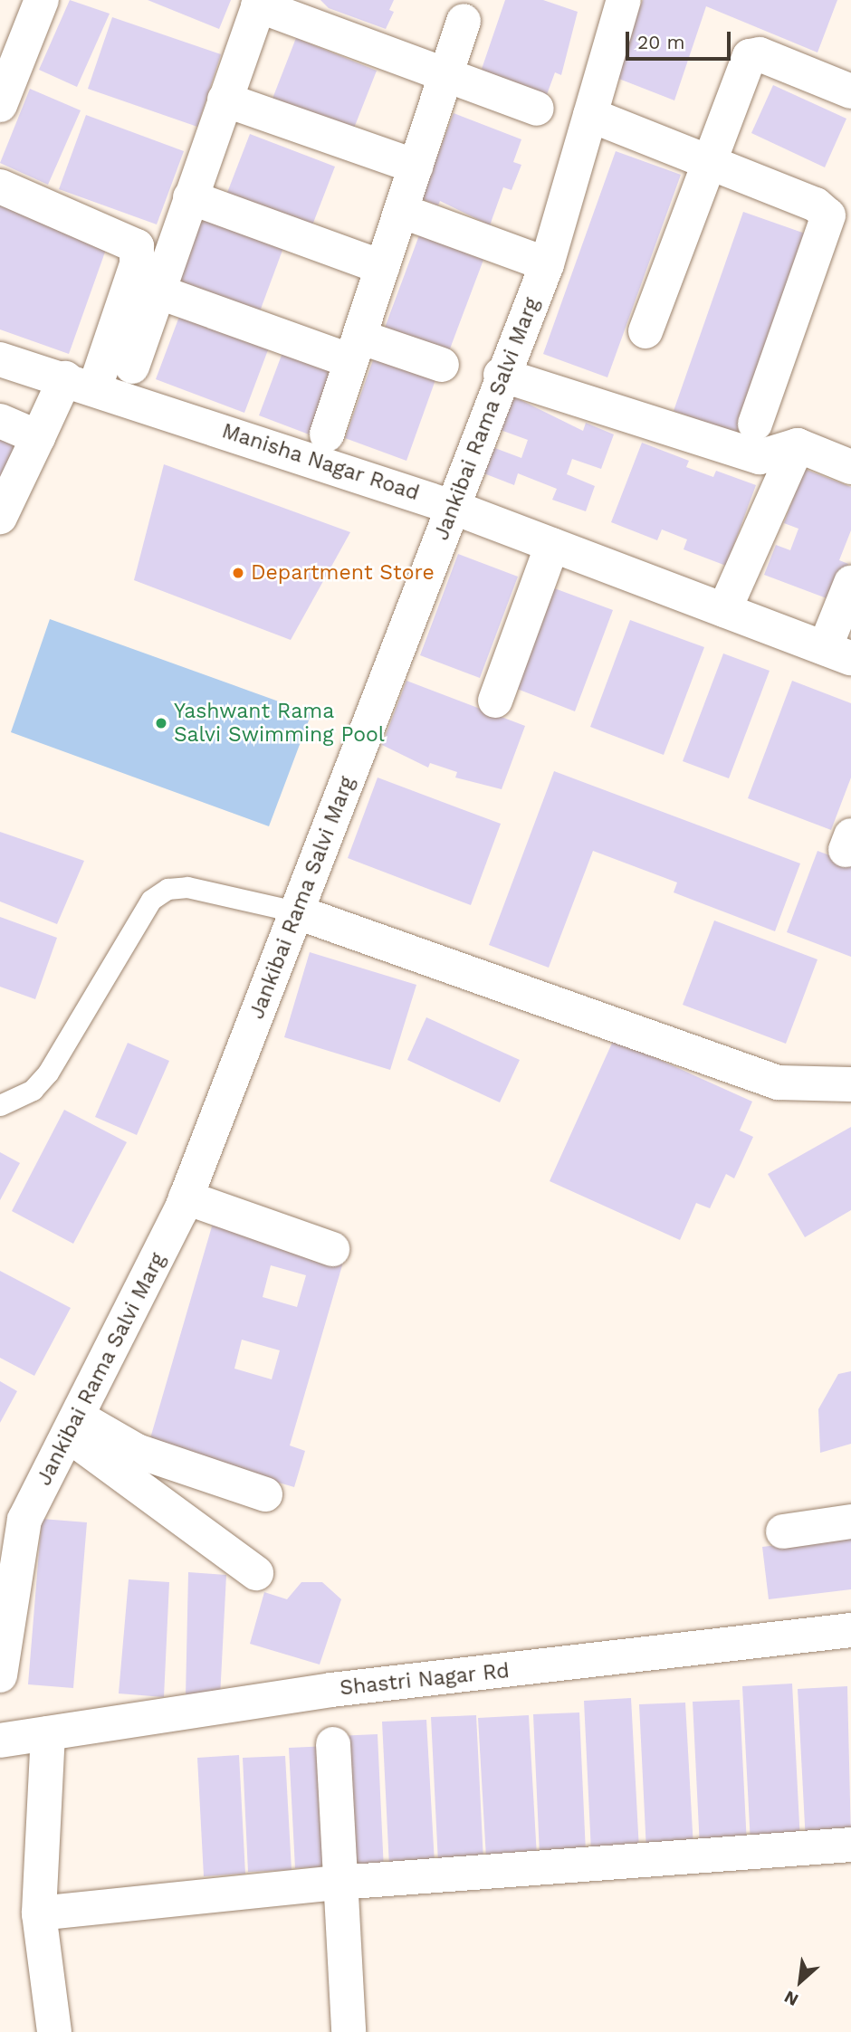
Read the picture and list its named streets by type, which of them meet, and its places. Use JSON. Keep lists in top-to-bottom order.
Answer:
{
  "streets": {
    "street": ["Jankibai Rama Salvi Marg", "Manisha Nagar Road", "Shastri Nagar Rd"]
  },
  "crossings": [
    ["Jankibai Rama Salvi Marg", "Manisha Nagar Road"]
  ],
  "places": ["Department Store", "Yashwant Rama Salvi Swimming Pool"],
  "scale_bar": "20 m",
  "north": "bottom left"
}
